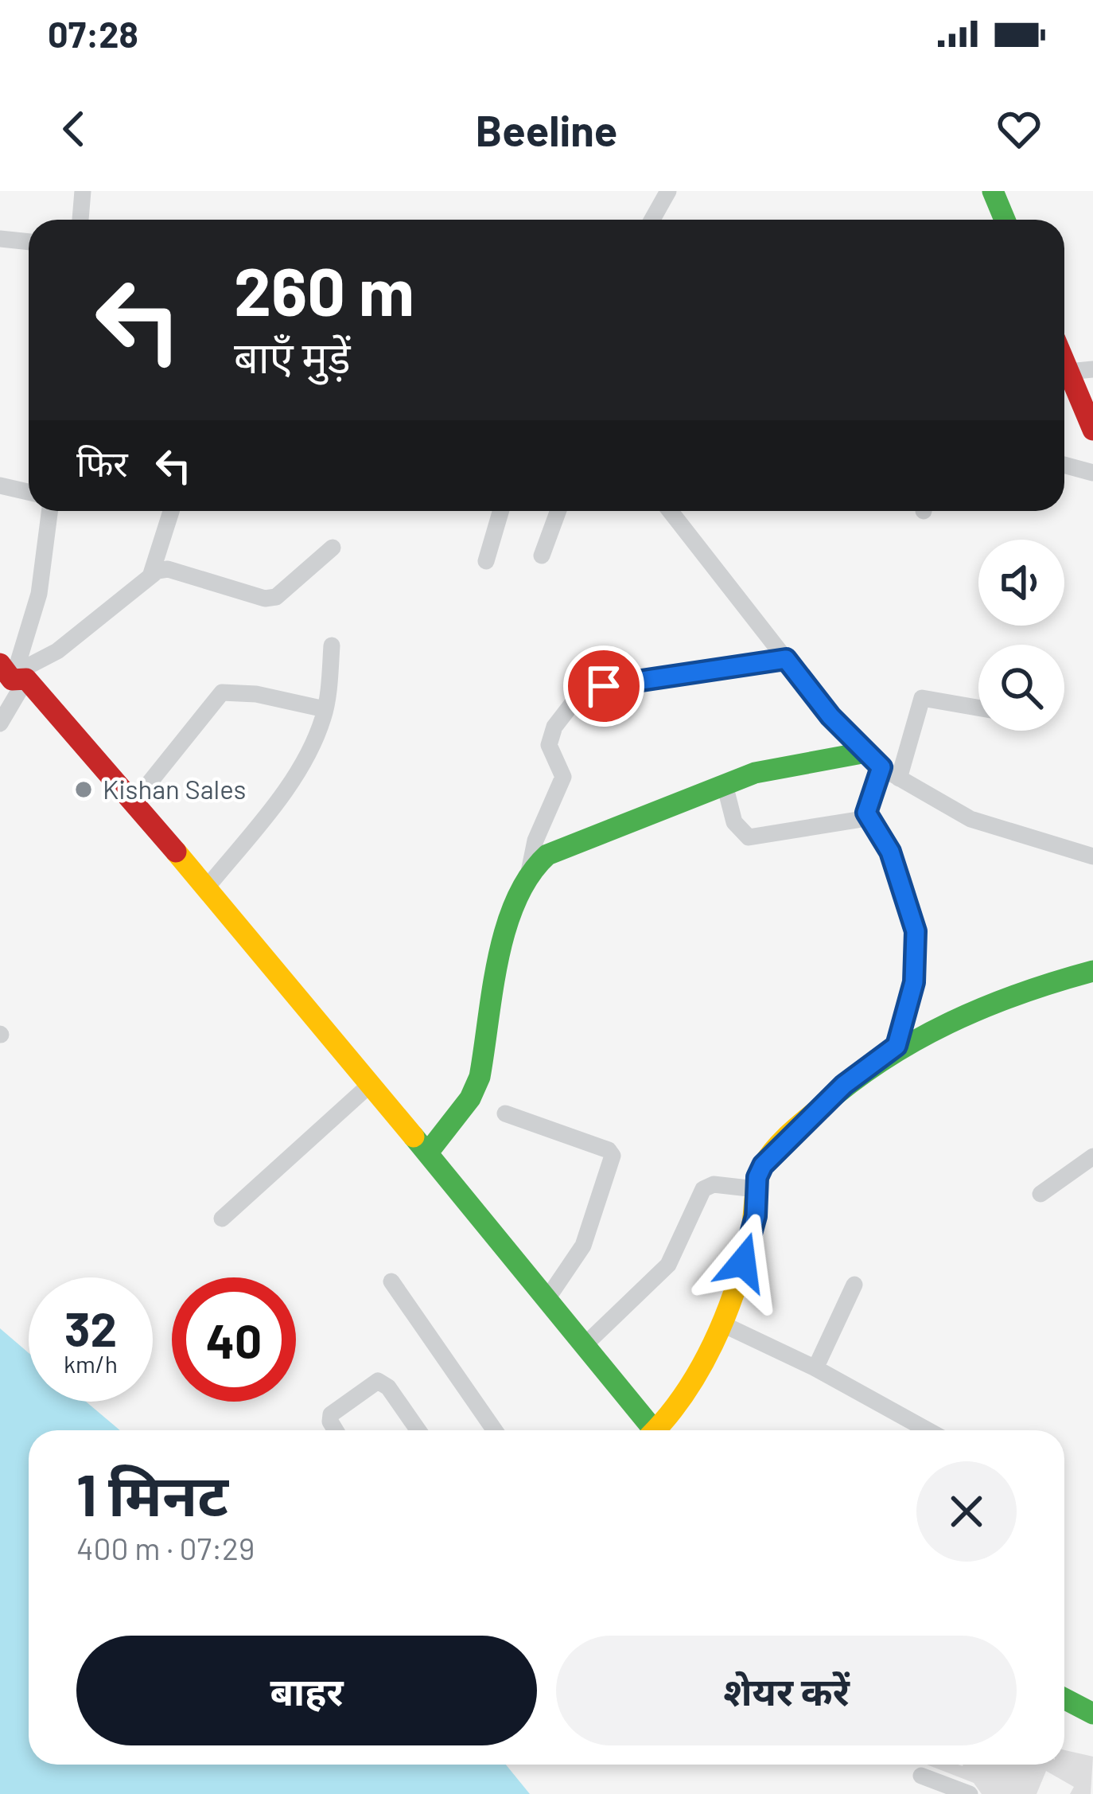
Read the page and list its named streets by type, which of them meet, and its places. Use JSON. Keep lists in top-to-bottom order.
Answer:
{
  "places": ["Kishan Sales"],
  "page": {
    "status": "07:28",
    "header": "Beeline",
    "turn": ["260 m", "बाएँ मुड़ें"],
    "then": "फिर",
    "speed": "32 km/h",
    "limit": "40",
    "heading": ["1 मिनट", "400 m · 07:29"],
    "buttons": ["बाहर", "शेयर करें"]
  }
}
